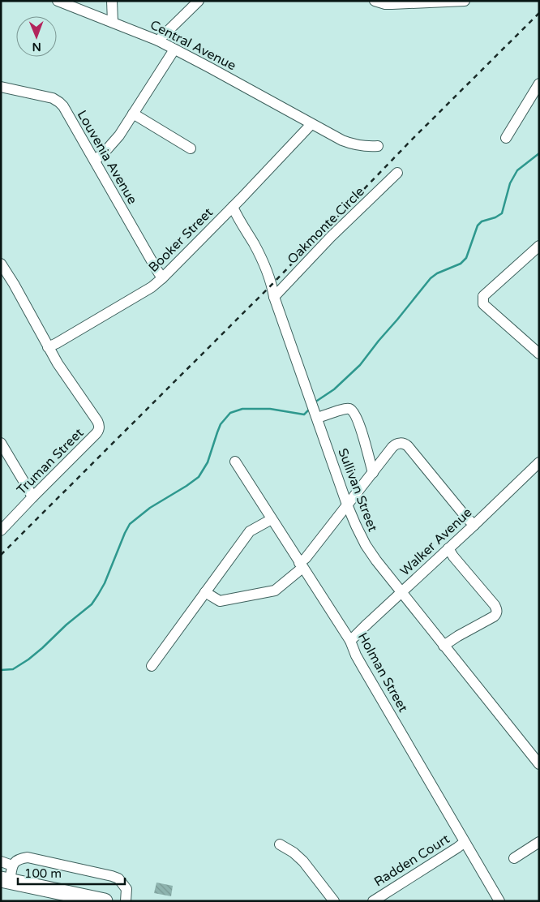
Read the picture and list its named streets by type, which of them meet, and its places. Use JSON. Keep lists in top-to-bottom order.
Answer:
{
  "streets": {
    "street": [
      "Central Avenue",
      "Louvenia Avenue",
      "Oakmonte Circle",
      "Booker Street",
      "Truman Street",
      "Sullivan Street",
      "Walker Avenue",
      "Holman Street",
      "Radden Court"
    ]
  },
  "crossings": [
    ["Central Avenue", "Booker Street"],
    ["Louvenia Avenue", "Booker Street"],
    ["Oakmonte Circle", "Sullivan Street"],
    ["Booker Street", "Truman Street"],
    ["Booker Street", "Sullivan Street"],
    ["Sullivan Street", "Walker Avenue"],
    ["Walker Avenue", "Holman Street"],
    ["Holman Street", "Radden Court"]
  ],
  "scale_bar": "100 m",
  "north": "bottom"
}
